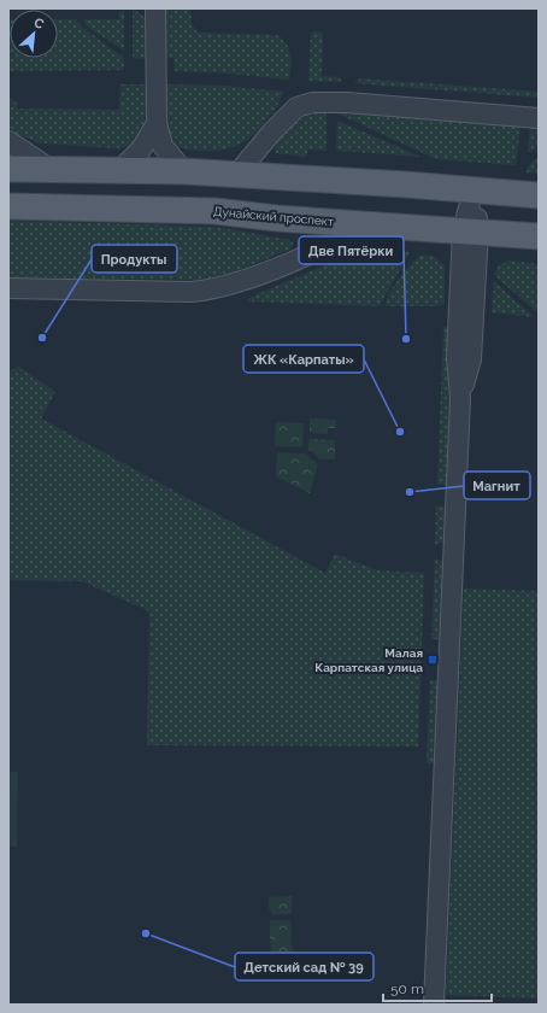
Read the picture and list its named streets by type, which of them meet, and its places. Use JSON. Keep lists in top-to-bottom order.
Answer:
{
  "streets": {
    "main road": ["Дунайский проспект"]
  },
  "places": {
    "other": [
      "Продукты",
      "Две Пятёрки",
      "ЖК «Карпаты»",
      "Магнит",
      "Детский сад № 39"
    ],
    "transit": ["Малая Карпатская улица"]
  },
  "scale_bar": "50 m",
  "north": "top right"
}
